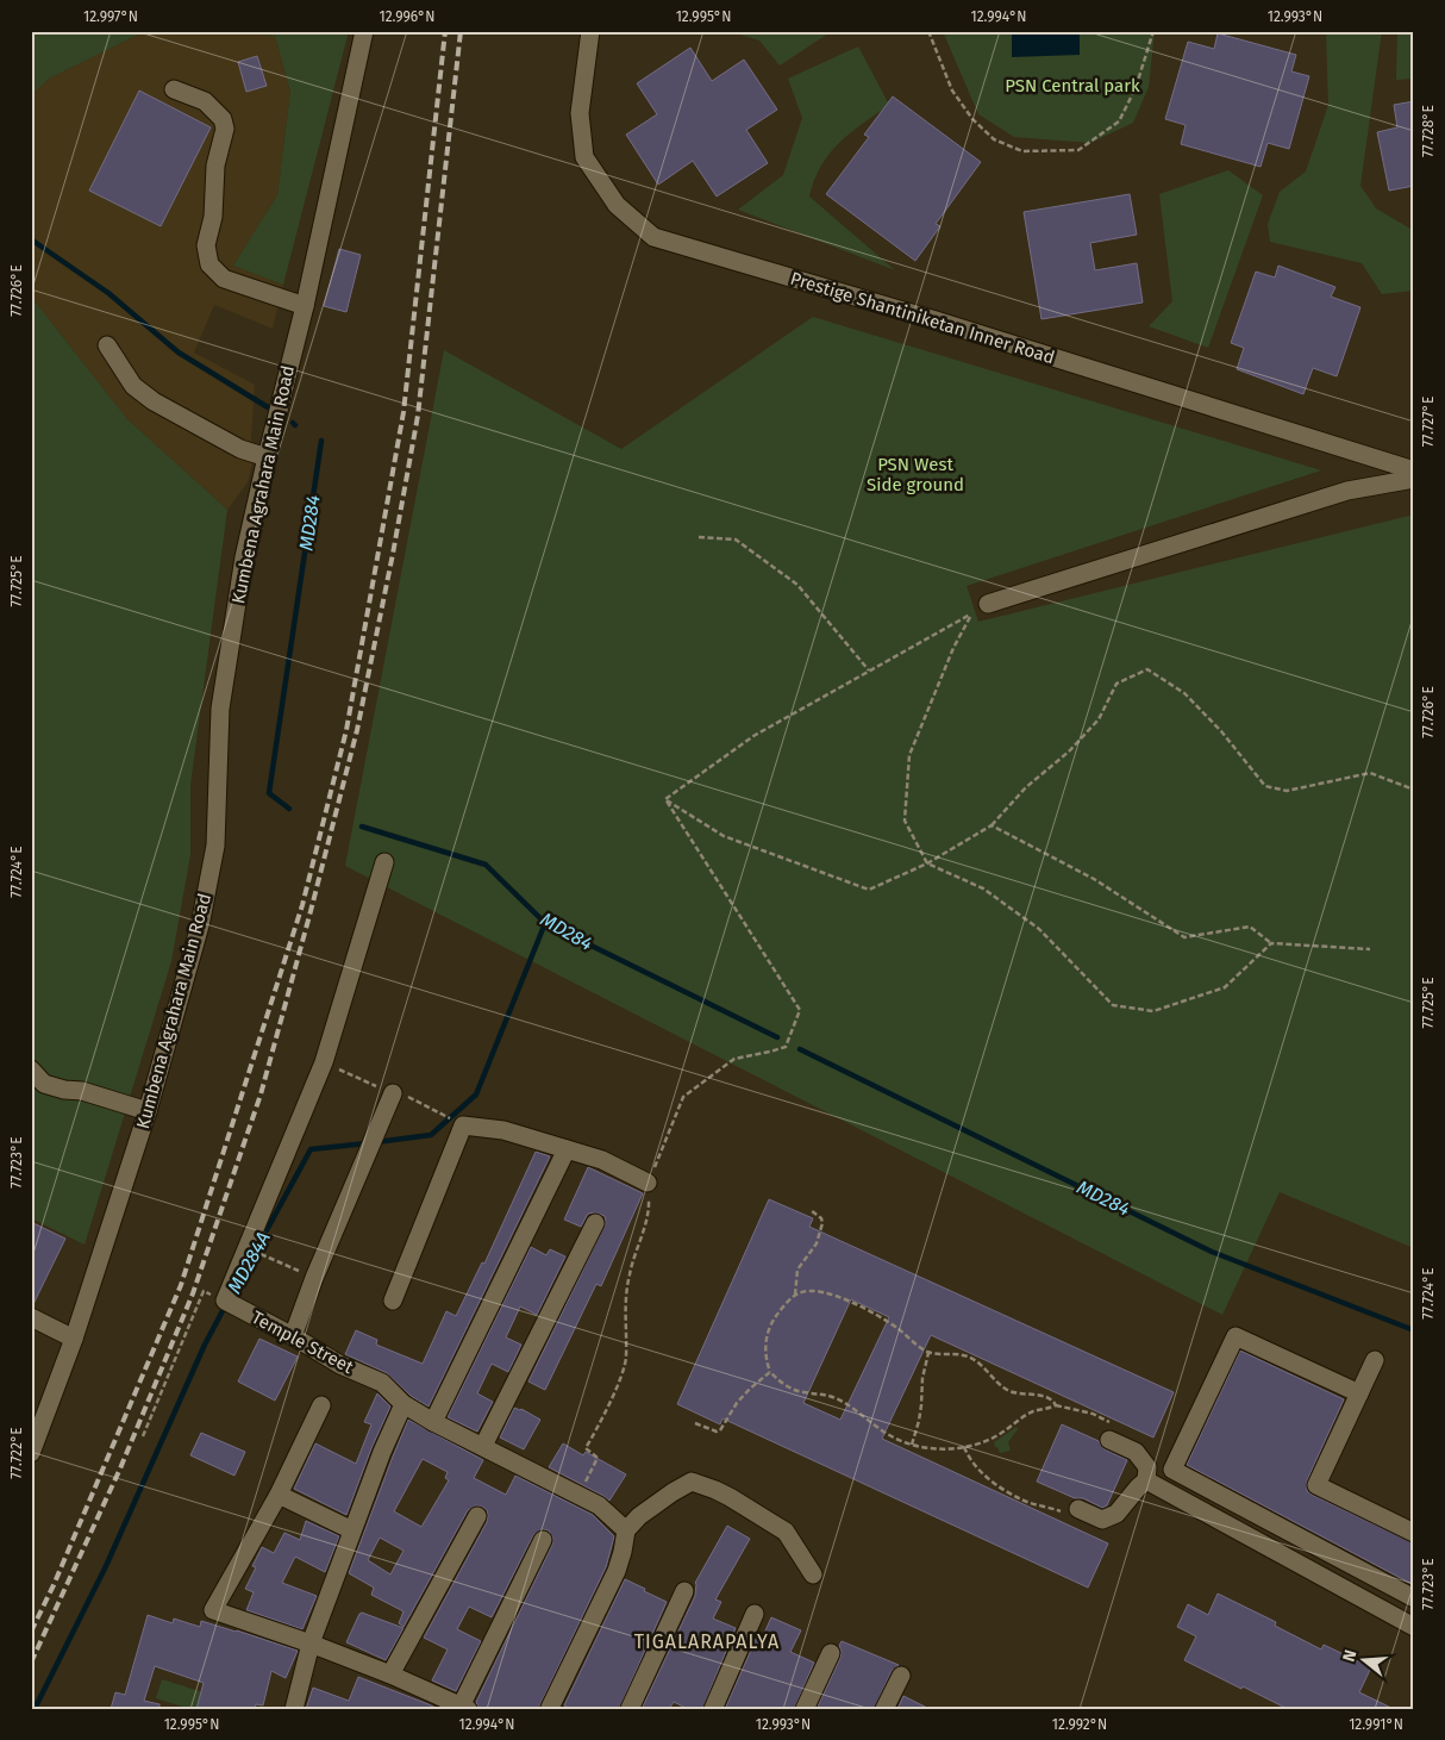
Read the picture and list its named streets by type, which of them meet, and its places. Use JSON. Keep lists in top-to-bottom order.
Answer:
{
  "streets": {
    "street": ["Prestige Shantiniketan Inner Road", "Kumbena Agrahara Main Road", "Temple Street"]
  },
  "districts": ["TIGALARAPALYA"],
  "water": ["MD284", "MD284A"],
  "parks": ["PSN Central park", "PSN West Side ground"],
  "north": "left",
  "coordinates": [
    "12.997°N",
    "12.996°N",
    "12.995°N",
    "12.994°N",
    "12.993°N",
    "77.728°E",
    "77.726°E",
    "77.727°E",
    "77.725°E",
    "77.724°E",
    "77.723°E",
    "77.722°E",
    "12.992°N",
    "12.991°N"
  ]
}
